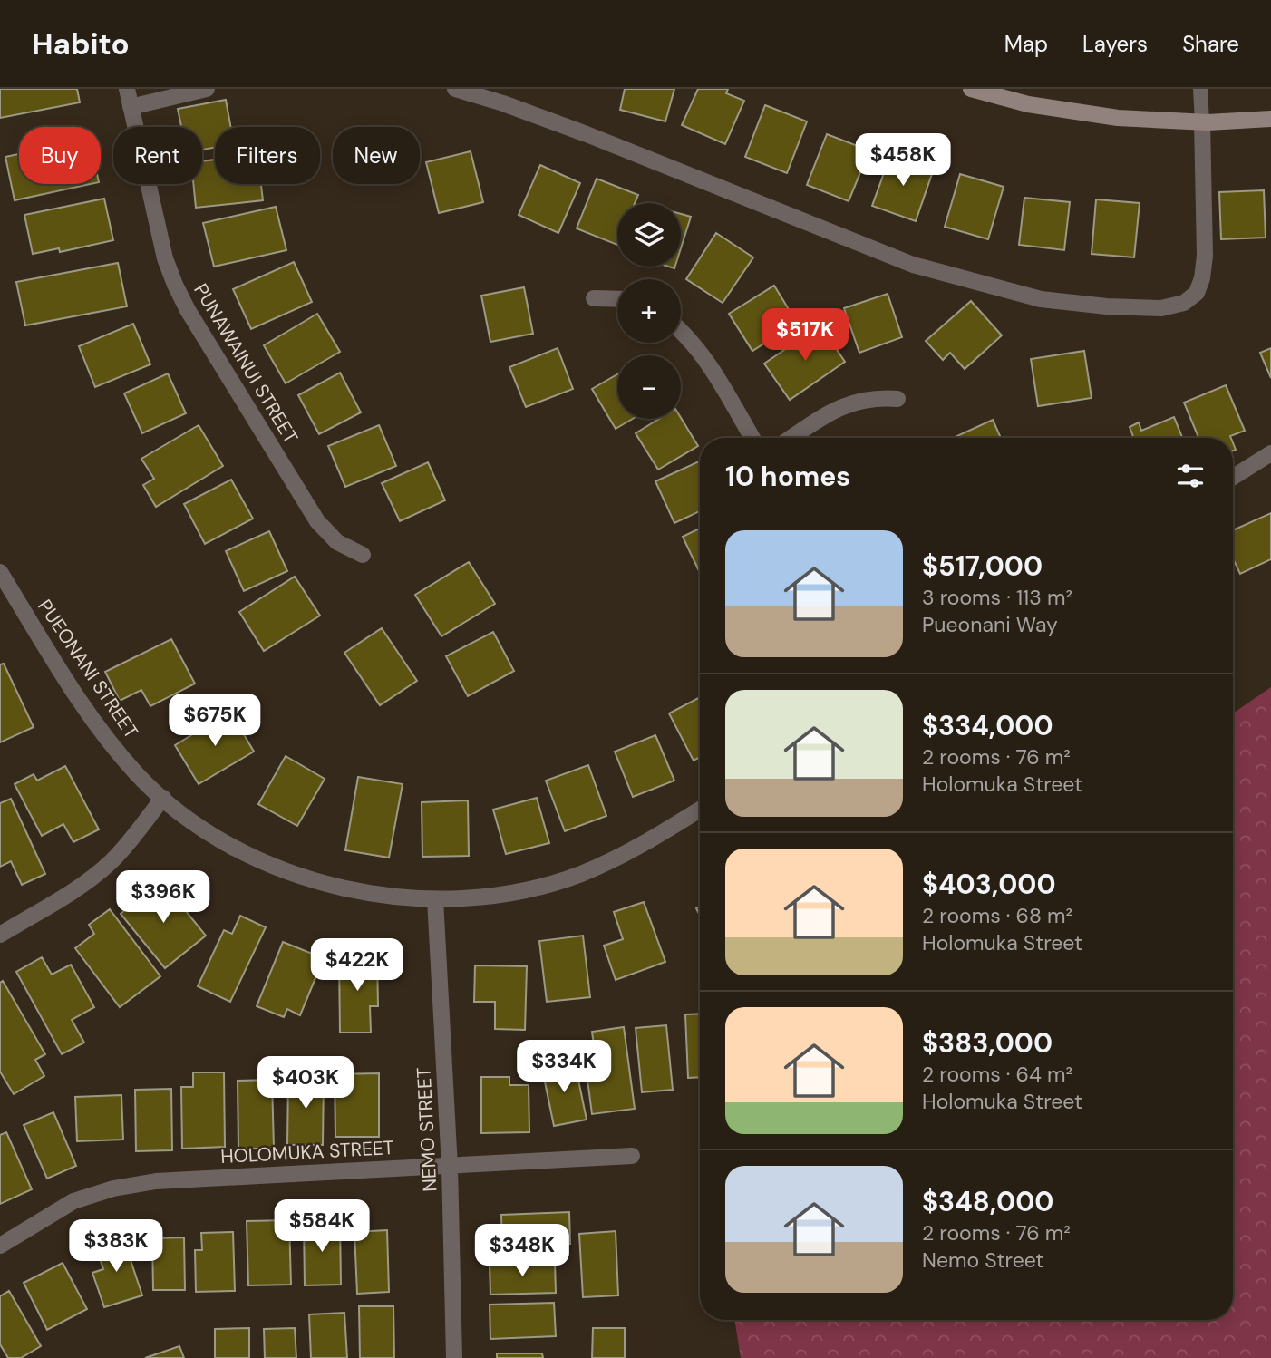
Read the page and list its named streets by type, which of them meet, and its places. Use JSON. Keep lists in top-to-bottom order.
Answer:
{
  "streets": {
    "street": [
      "PUNAWAINUI STREET",
      "PUEONANI STREET",
      "NEMO STREET",
      "HOLOMUKA STREET"
    ]
  },
  "crossings": [
    ["PUEONANI STREET", "NEMO STREET"],
    ["NEMO STREET", "HOLOMUKA STREET"]
  ],
  "page": {
    "header": "Habito",
    "nav": ["Map", "Layers", "Share"],
    "chip": [
      "Buy",
      "Rent",
      "Filters",
      "New"
    ],
    "price": [
      "$458K",
      "$517K",
      "$675K",
      "$396K",
      "$422K",
      "$334K",
      "$403K",
      "$584K",
      "$383K",
      "$348K"
    ],
    "map_buttons": ["+", "−"],
    "heading": "10 homes",
    "list": [
      {
        "name": "$517,000",
        "note": "3 rooms · 113 m² · Pueonani Way"
      },
      {
        "name": "$334,000",
        "note": "2 rooms · 76 m² · Holomuka Street"
      },
      {
        "name": "$403,000",
        "note": "2 rooms · 68 m² · Holomuka Street"
      },
      {
        "name": "$383,000",
        "note": "2 rooms · 64 m² · Holomuka Street"
      },
      {
        "name": "$348,000",
        "note": "2 rooms · 76 m² · Nemo Street"
      }
    ]
  }
}
